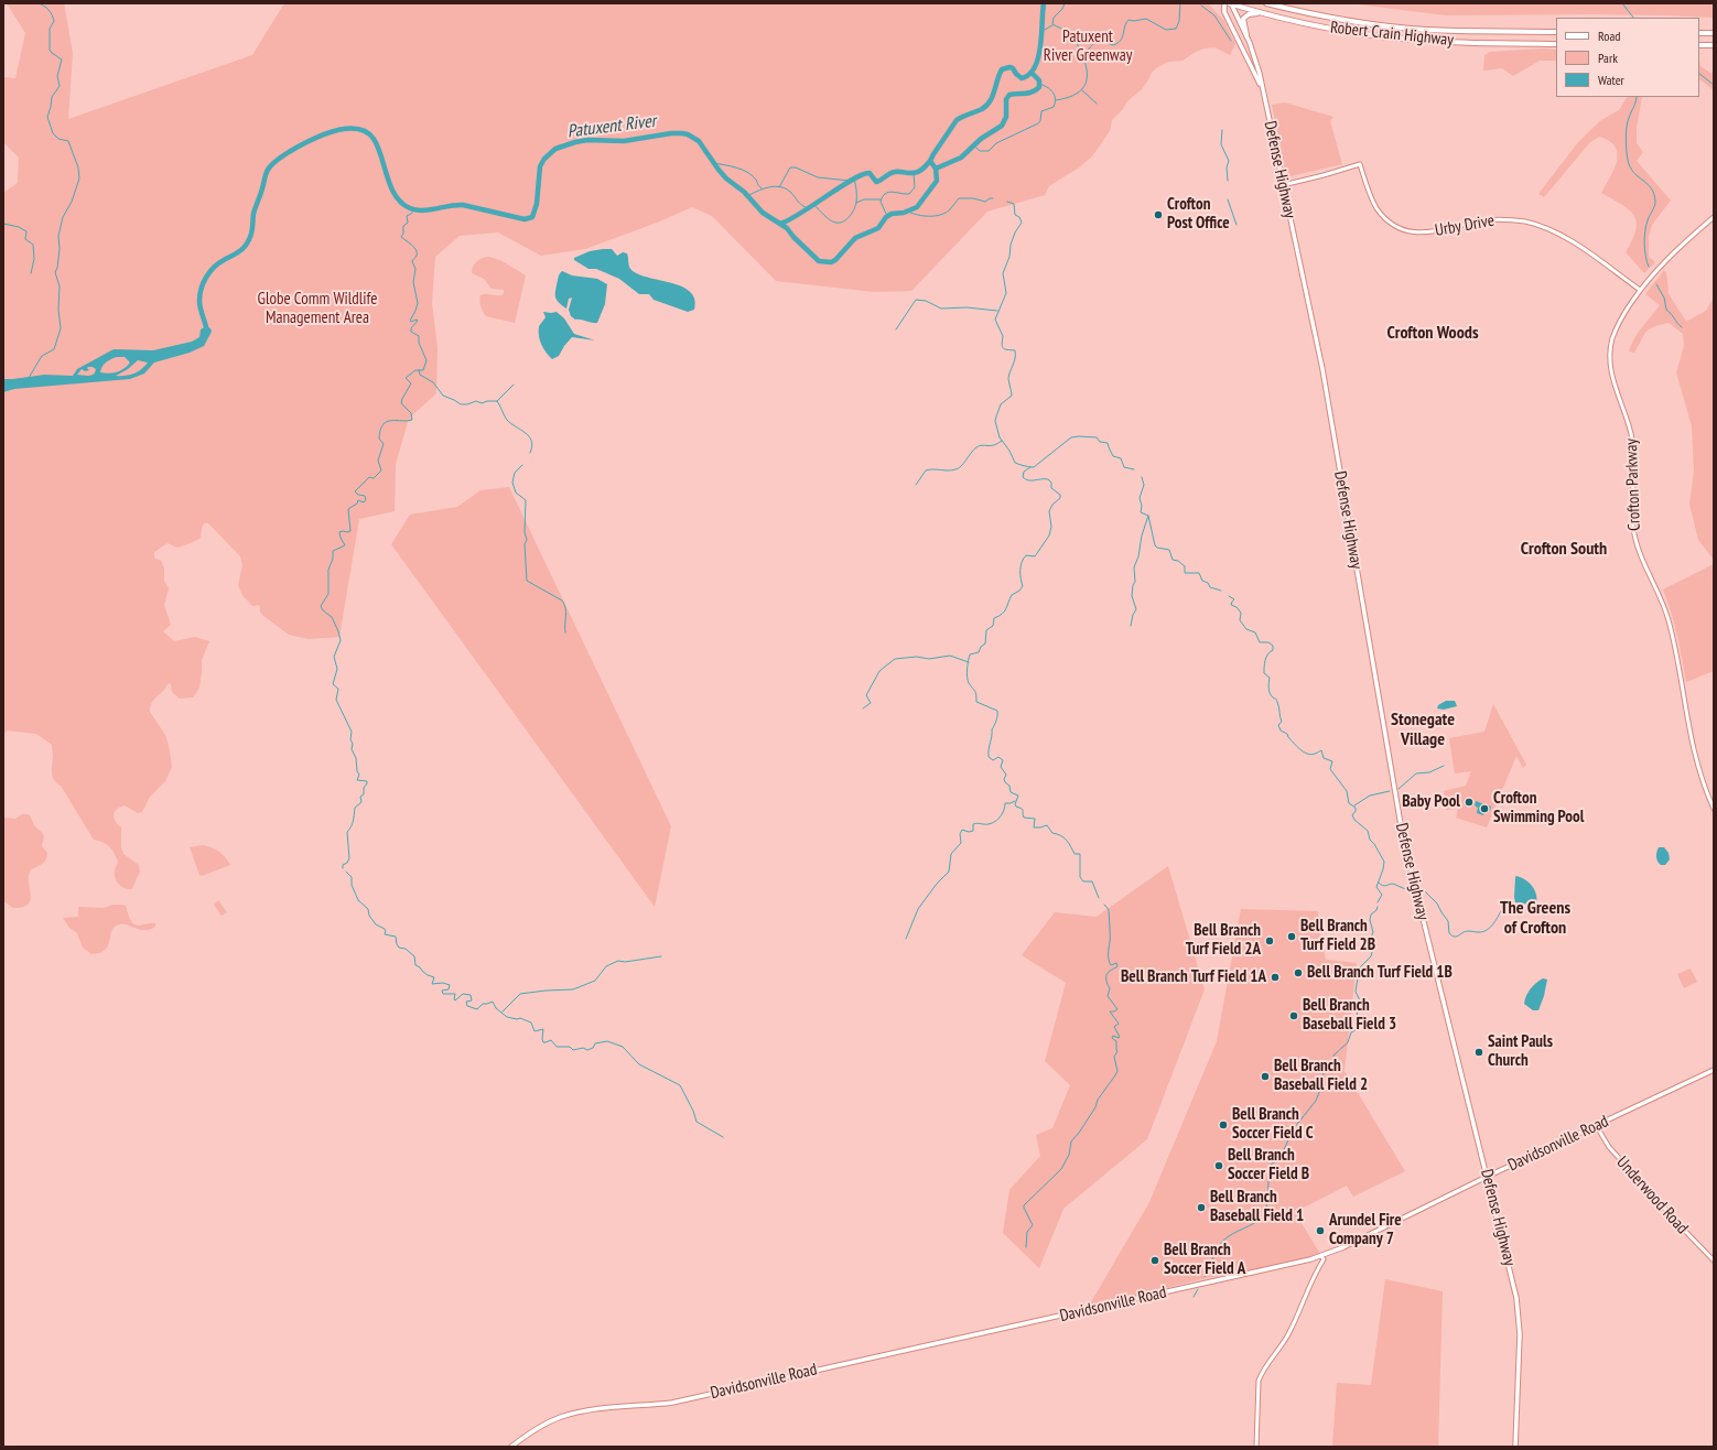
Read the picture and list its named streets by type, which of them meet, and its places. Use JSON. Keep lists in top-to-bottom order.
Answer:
{
  "streets": {
    "highway": ["Robert Crain Highway"],
    "main road": ["Defense Highway", "Davidsonville Road"],
    "street": ["Urby Drive", "Crofton Parkway", "Underwood Road"]
  },
  "crossings": [
    ["Robert Crain Highway", "Defense Highway"],
    ["Defense Highway", "Urby Drive"],
    ["Defense Highway", "Davidsonville Road"],
    ["Urby Drive", "Crofton Parkway"],
    ["Davidsonville Road", "Underwood Road"]
  ],
  "districts": [
    "Crofton Woods",
    "Crofton South",
    "Stonegate Village",
    "The Greens of Crofton"
  ],
  "water": ["Patuxent River"],
  "parks": ["Patuxent River Greenway", "Globe Comm Wildlife Management Area"],
  "places": [
    "Crofton Post Office",
    "Baby Pool",
    "Crofton Swimming Pool",
    "Bell Branch Turf Field 2B",
    "Bell Branch Turf Field 2A",
    "Bell Branch Turf Field 1B",
    "Bell Branch Turf Field 1A",
    "Bell Branch Baseball Field 3",
    "Saint Pauls Church",
    "Bell Branch Baseball Field 2",
    "Bell Branch Soccer Field C",
    "Bell Branch Soccer Field B",
    "Bell Branch Baseball Field 1",
    "Arundel Fire Company 7",
    "Bell Branch Soccer Field A"
  ],
  "legend": ["Road", "Park", "Water"]
}
